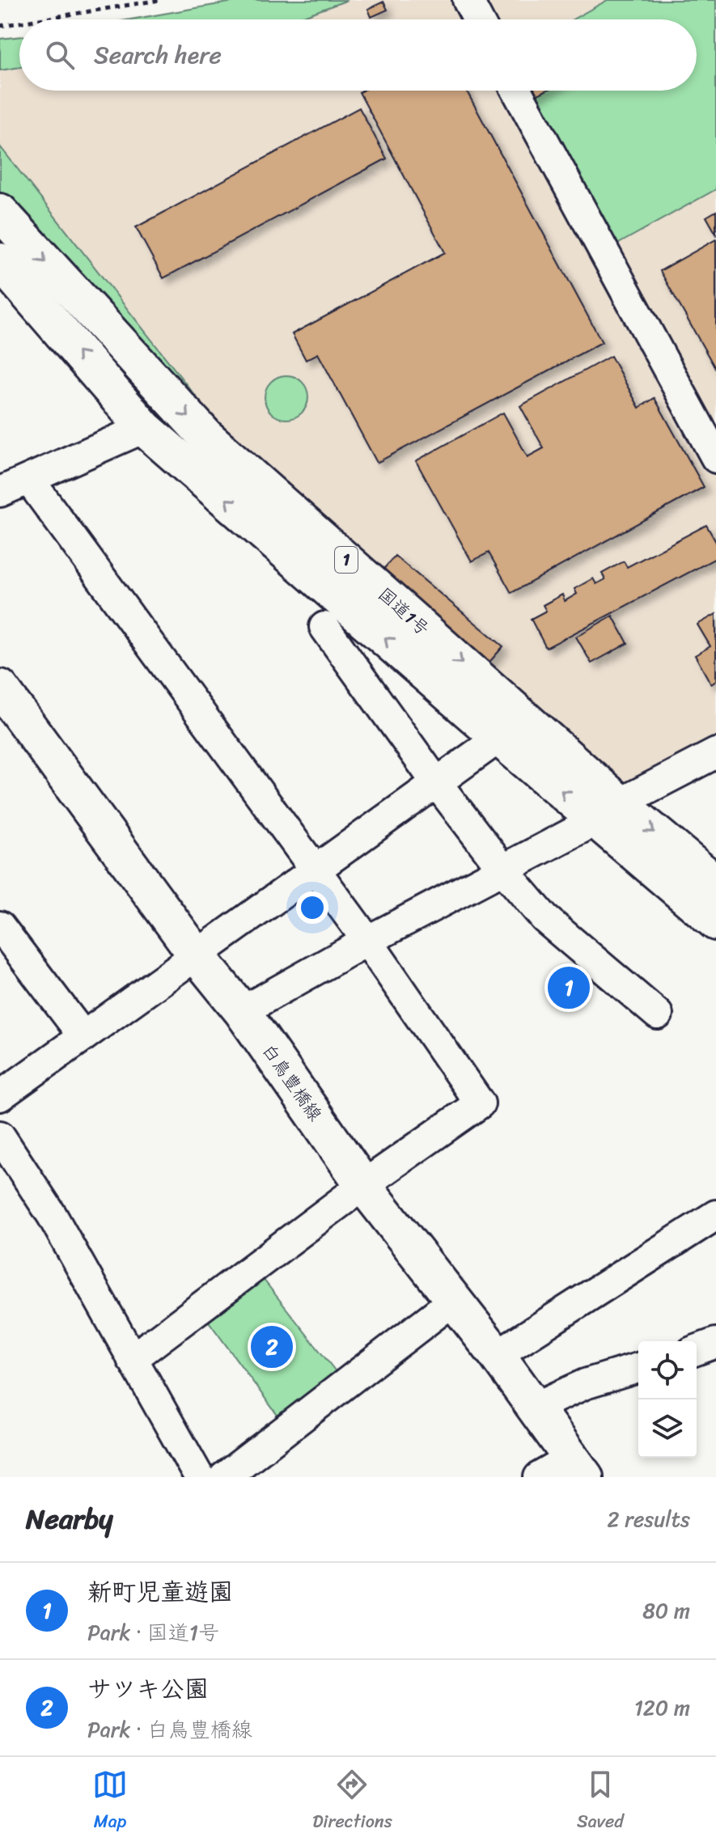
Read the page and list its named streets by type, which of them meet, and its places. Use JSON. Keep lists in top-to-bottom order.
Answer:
{
  "streets": {
    "main road": ["1", "国道1号", "白鳥豊橋線"]
  },
  "page": {
    "search": "Search here",
    "pins": ["1", "2"],
    "heading": ["Nearby", "2 results"],
    "list": [
      {
        "mark": "1",
        "name": "新町児童遊園",
        "note": "Park · 国道1号",
        "value": "80 m"
      },
      {
        "mark": "2",
        "name": "サツキ公園",
        "note": "Park · 白鳥豊橋線",
        "value": "120 m"
      }
    ],
    "nav": ["Map", "Directions", "Saved"]
  }
}
